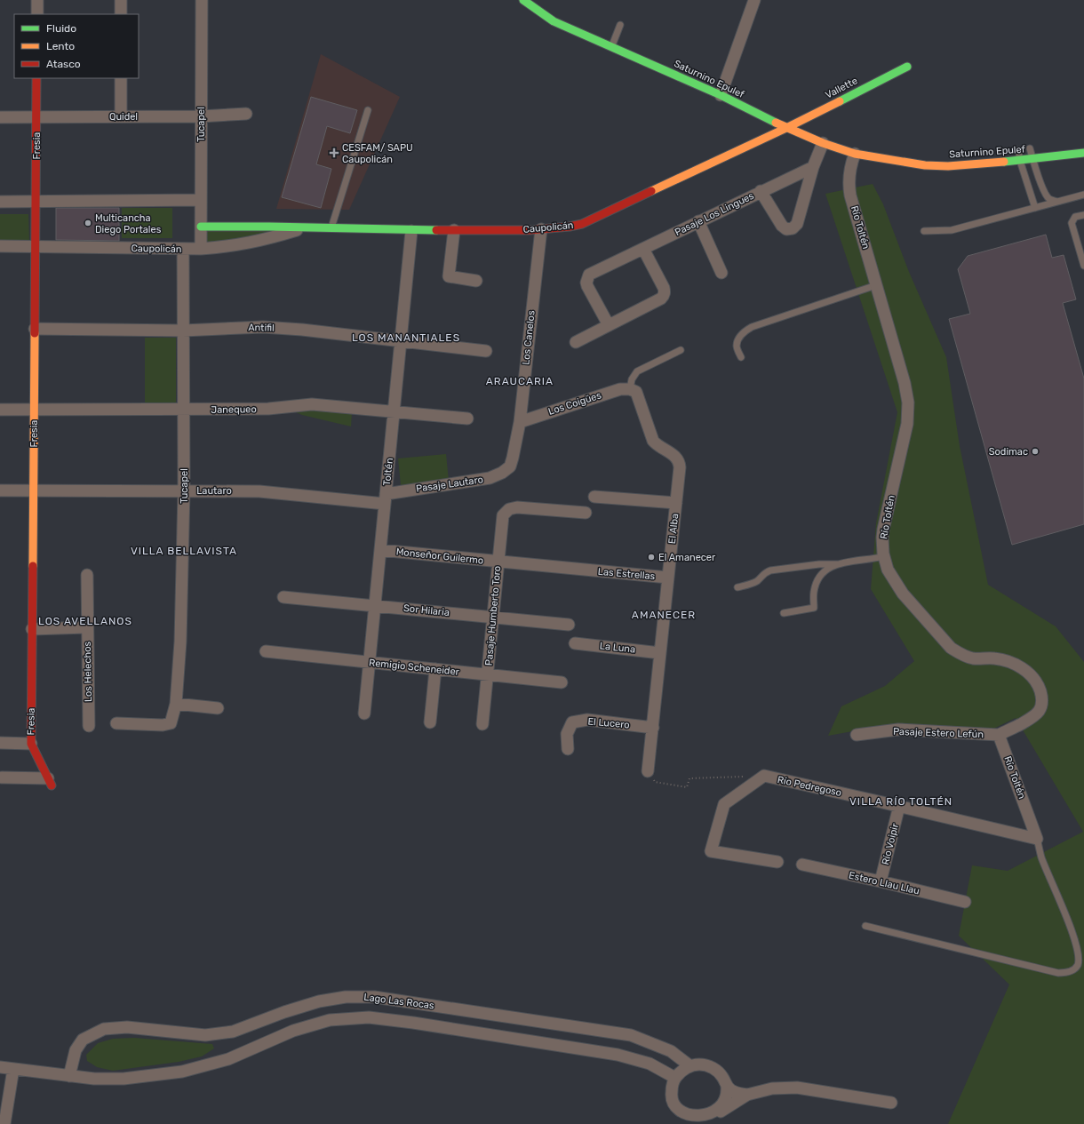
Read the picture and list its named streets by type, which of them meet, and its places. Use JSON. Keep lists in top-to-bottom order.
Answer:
{
  "streets": {
    "street": [
      "Saturnino Epulef",
      "Vallette",
      "Quidel",
      "Tucapel",
      "Fresia",
      "Pasaje Los Lingues",
      "Caupolicán",
      "Río Toltén",
      "Antifil",
      "Los Canelos",
      "Los Coigües",
      "Janequeo",
      "Toltén",
      "Pasaje Lautaro",
      "Lautaro",
      "El Alba",
      "Monseñor Guilermo",
      "Las Estrellas",
      "Sor Hilaria",
      "Pasaje Humberto Toro",
      "La Luna",
      "Remigio Scheneider",
      "Los Helechos",
      "El Lucero",
      "Pasaje Estero Lefún",
      "Río Pedregoso",
      "Río Voipir",
      "Estero Llau Llau",
      "Lago Las Rocas"
    ]
  },
  "crossings": [
    ["Saturnino Epulef", "Vallette"],
    ["Saturnino Epulef", "Caupolicán"],
    ["Saturnino Epulef", "Río Toltén"],
    ["Vallette", "Caupolicán"],
    ["Quidel", "Tucapel"],
    ["Quidel", "Fresia"],
    ["Tucapel", "Caupolicán"],
    ["Tucapel", "Antifil"],
    ["Tucapel", "Janequeo"],
    ["Tucapel", "Lautaro"],
    ["Fresia", "Caupolicán"],
    ["Fresia", "Antifil"],
    ["Fresia", "Janequeo"],
    ["Fresia", "Lautaro"],
    ["Caupolicán", "Los Canelos"],
    ["Caupolicán", "Toltén"],
    ["Río Toltén", "Pasaje Estero Lefún"],
    ["Río Toltén", "Río Pedregoso"],
    ["Antifil", "Toltén"],
    ["Los Canelos", "Los Coigües"],
    ["Los Canelos", "Pasaje Lautaro"],
    ["Los Coigües", "El Alba"],
    ["Janequeo", "Toltén"],
    ["Toltén", "Pasaje Lautaro"],
    ["Toltén", "Lautaro"],
    ["Toltén", "Monseñor Guilermo"],
    ["Toltén", "Sor Hilaria"],
    ["Toltén", "Remigio Scheneider"],
    ["Pasaje Lautaro", "Lautaro"],
    ["El Alba", "Las Estrellas"],
    ["El Alba", "La Luna"],
    ["El Alba", "El Lucero"],
    ["Monseñor Guilermo", "Las Estrellas"],
    ["Monseñor Guilermo", "Pasaje Humberto Toro"],
    ["Sor Hilaria", "Pasaje Humberto Toro"],
    ["Pasaje Humberto Toro", "Remigio Scheneider"],
    ["Río Pedregoso", "Río Voipir"],
    ["Río Voipir", "Estero Llau Llau"]
  ],
  "districts": [
    "LOS MANANTIALES",
    "ARAUCARIA",
    "VILLA BELLAVISTA",
    "AMANECER",
    "LOS AVELLANOS",
    "VILLA RÍO TOLTÉN"
  ],
  "places": {
    "health": ["CESFAM/ SAPU Caupolicán"],
    "other": ["Multicancha Diego Portales", "Sodimac", "El Amanecer"]
  },
  "legend": ["Fluido", "Lento", "Atasco"]
}
